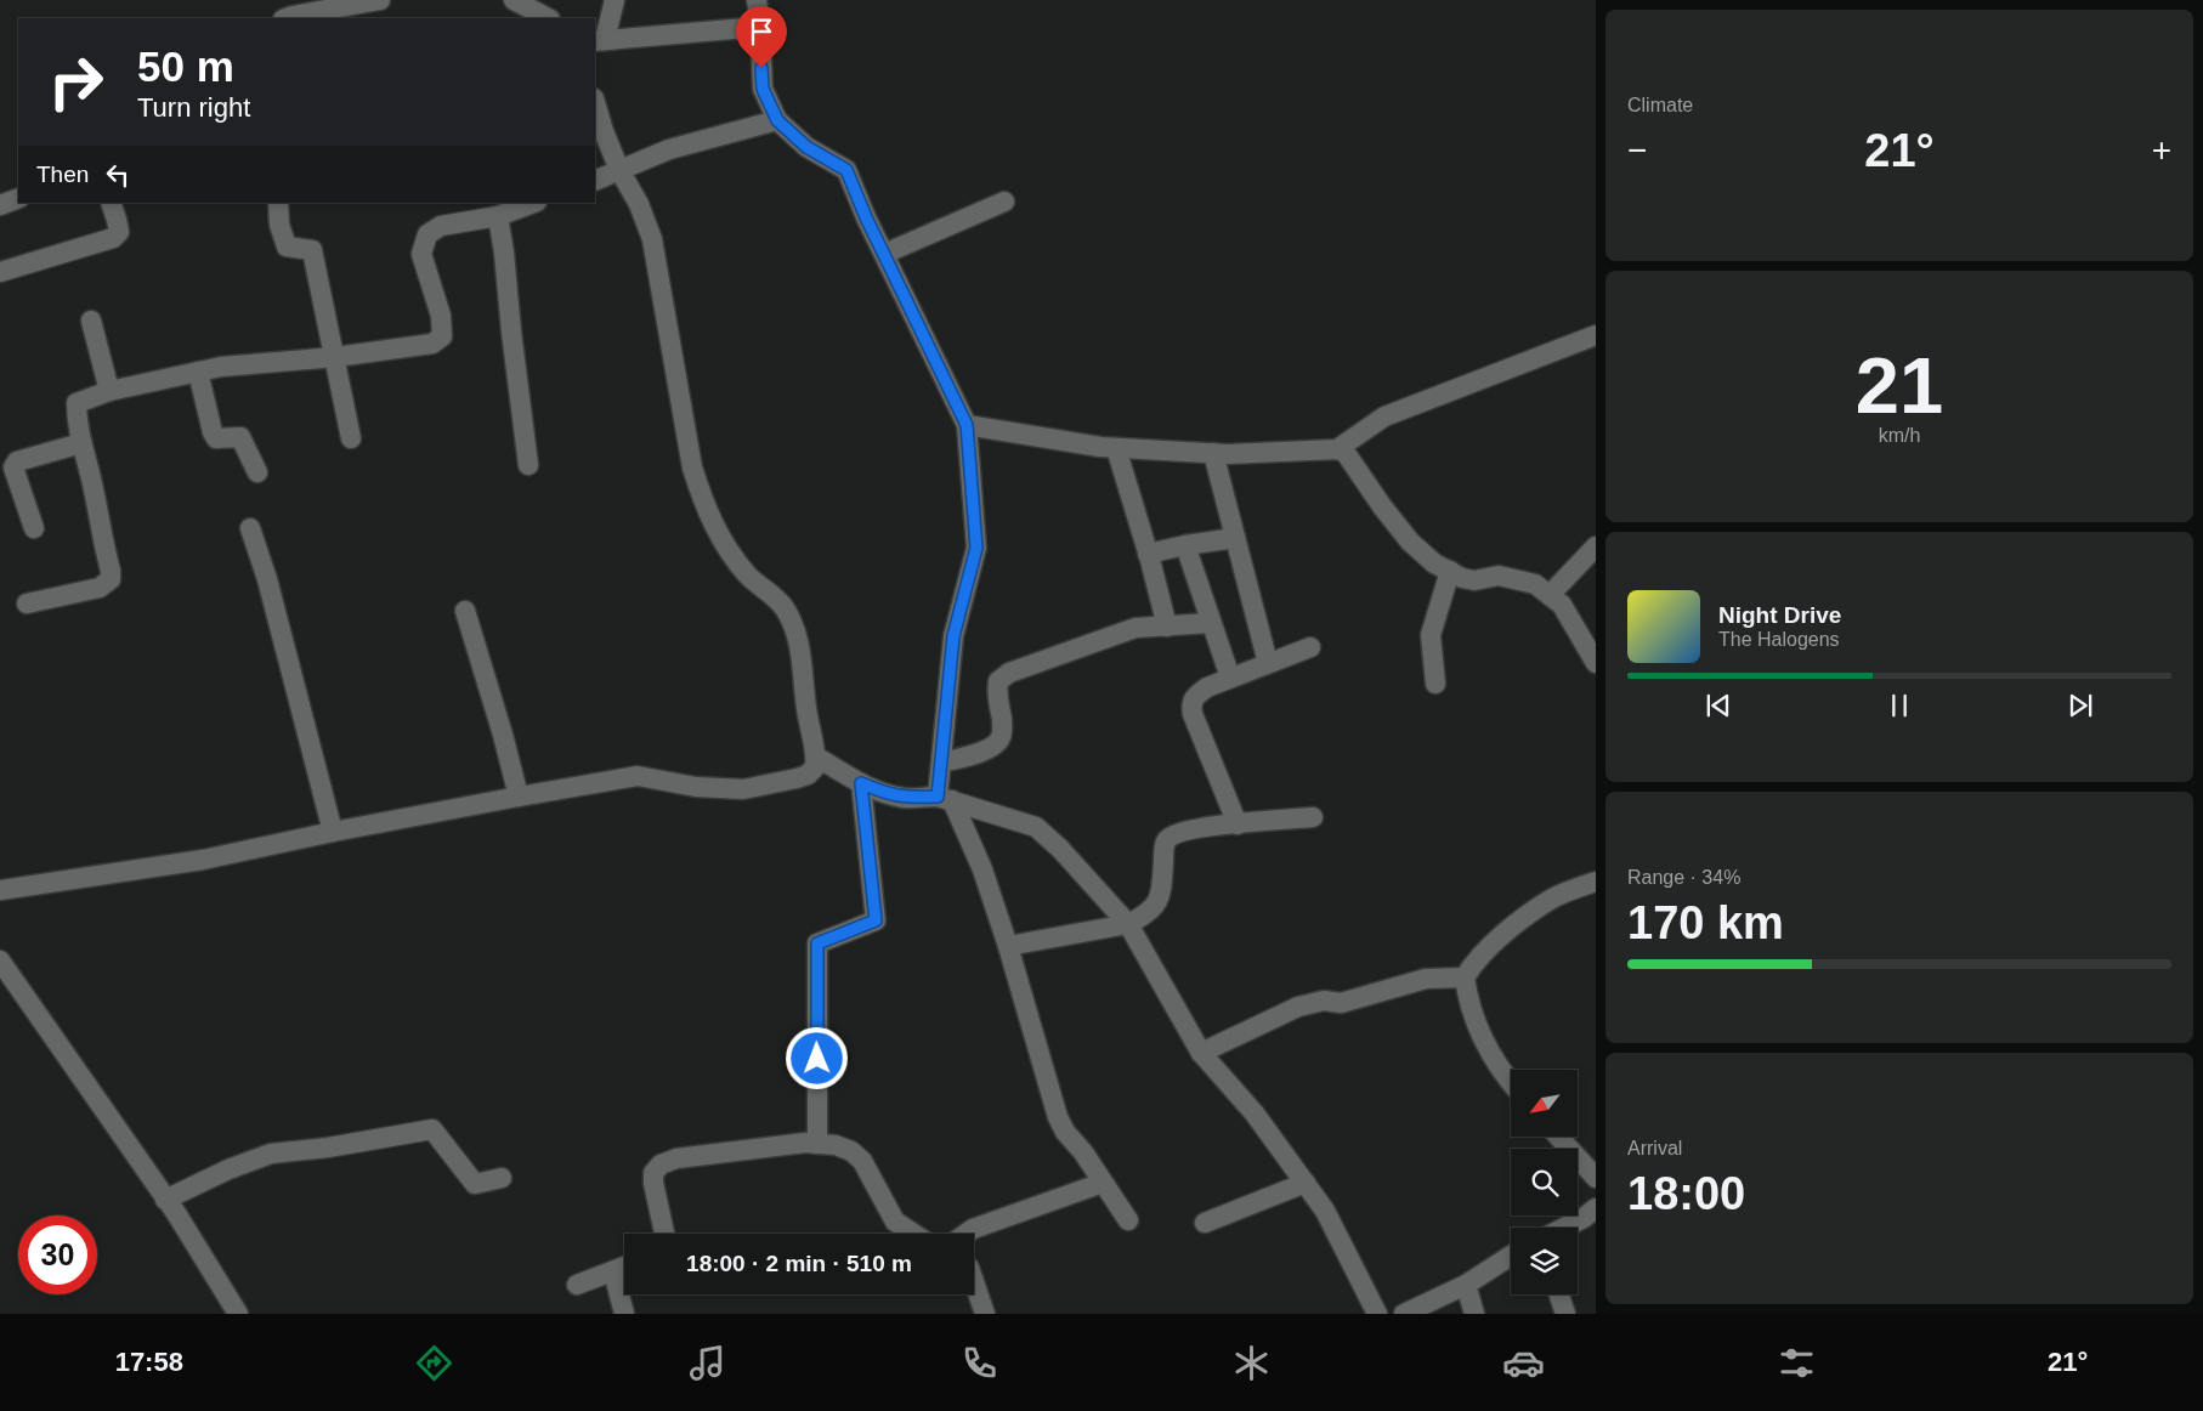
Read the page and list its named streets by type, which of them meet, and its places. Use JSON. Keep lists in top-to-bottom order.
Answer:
{
  "north": "bottom left",
  "page": {
    "tile": [
      "Climate",
      ["21", "km/h"],
      ["Range · 34%", "170 km"],
      ["Arrival", "18:00"]
    ],
    "turn": ["50 m", "Turn right"],
    "heat": ["−", "21°", "+"],
    "then": "Then",
    "song": ["Night Drive", "The Halogens"],
    "limit": "30",
    "trip": "18:00 · 2 min · 510 m",
    "tabs": ["17:58", "21°"]
  }
}
